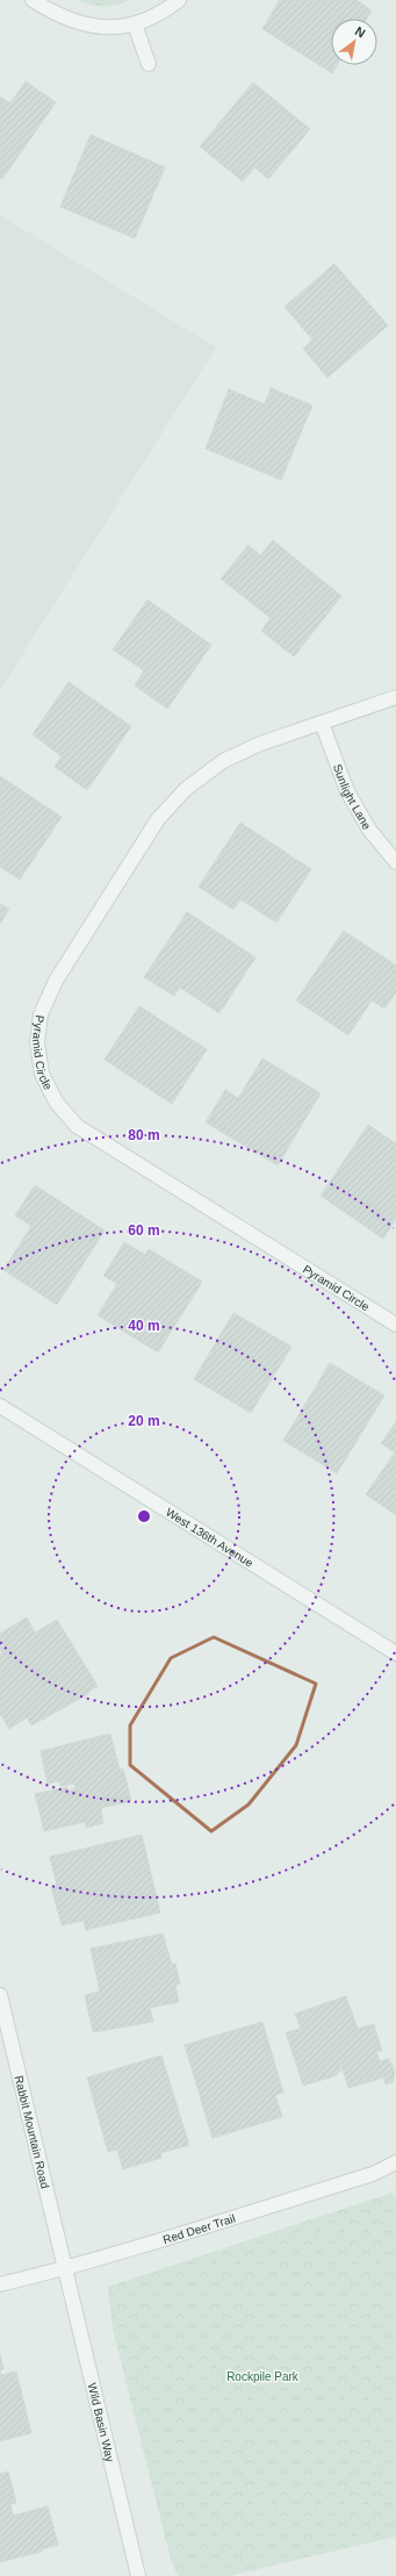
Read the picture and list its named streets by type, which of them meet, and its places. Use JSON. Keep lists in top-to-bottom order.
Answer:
{
  "streets": {
    "street": [
      "Sunlight Lane",
      "Pyramid Circle",
      "West 136th Avenue",
      "Rabbit Mountain Road",
      "Red Deer Trail",
      "Wild Basin Way"
    ]
  },
  "crossings": [
    ["Sunlight Lane", "Pyramid Circle"],
    ["Rabbit Mountain Road", "Red Deer Trail"],
    ["Rabbit Mountain Road", "Wild Basin Way"],
    ["Red Deer Trail", "Wild Basin Way"]
  ],
  "parks": ["Rockpile Park"],
  "north": "top right",
  "rings": [
    "80 m",
    "60 m",
    "40 m",
    "20 m"
  ]
}
